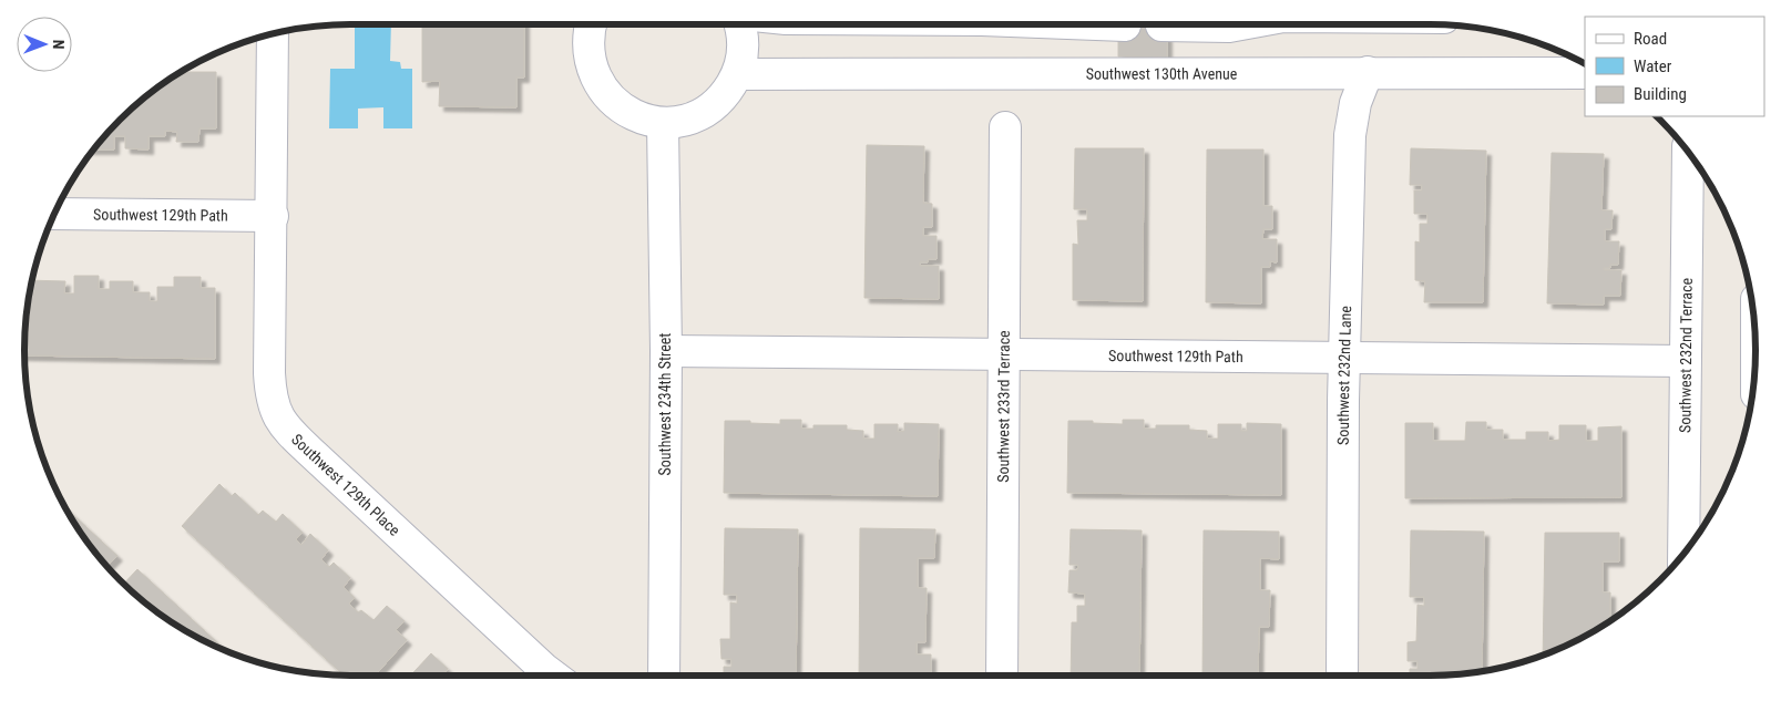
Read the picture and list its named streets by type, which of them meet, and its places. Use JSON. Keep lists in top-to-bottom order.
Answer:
{
  "streets": {
    "street": [
      "Southwest 130th Avenue",
      "Southwest 129th Path",
      "Southwest 232nd Terrace",
      "Southwest 232nd Lane",
      "Southwest 234th Street",
      "Southwest 233rd Terrace",
      "Southwest 129th Place"
    ]
  },
  "crossings": [
    ["Southwest 130th Avenue", "Southwest 232nd Lane"],
    ["Southwest 129th Path", "Southwest 232nd Terrace"],
    ["Southwest 129th Path", "Southwest 232nd Lane"],
    ["Southwest 129th Path", "Southwest 234th Street"],
    ["Southwest 129th Path", "Southwest 233rd Terrace"],
    ["Southwest 129th Path", "Southwest 129th Place"]
  ],
  "legend": ["Road", "Water", "Building"],
  "north": "right"
}
